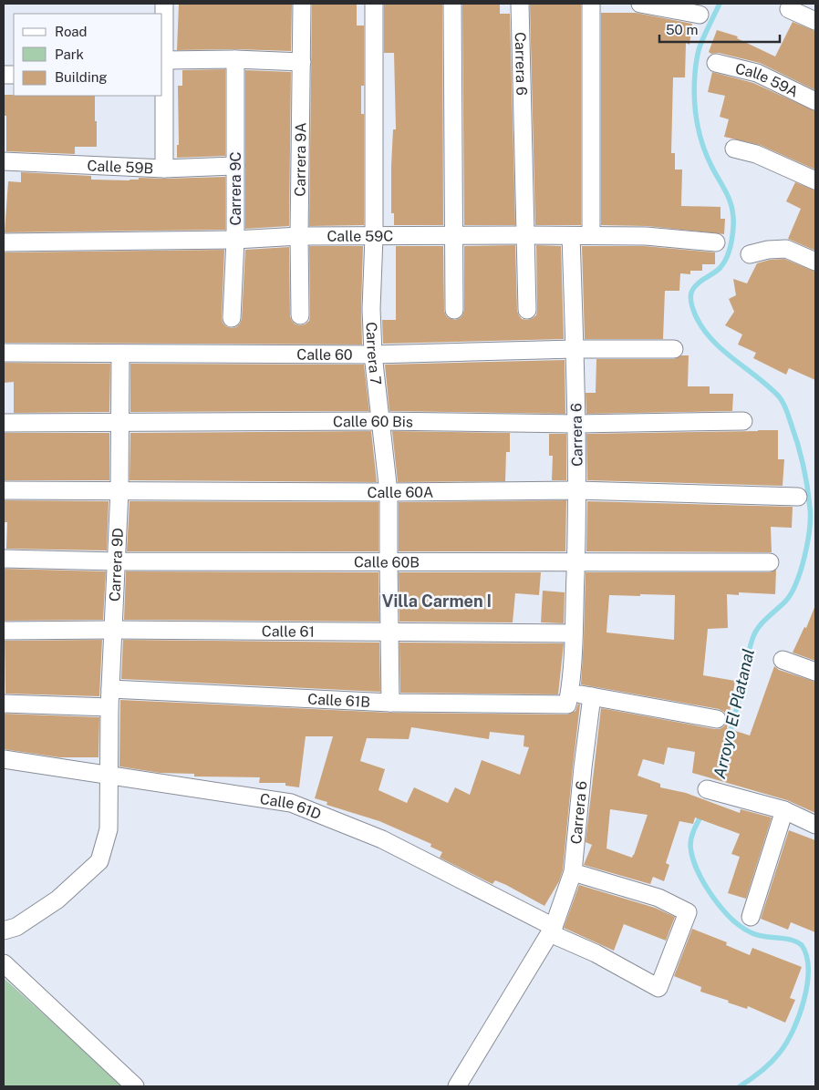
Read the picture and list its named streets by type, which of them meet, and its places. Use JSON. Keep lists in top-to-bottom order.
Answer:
{
  "streets": {
    "street": [
      "Carrera 6",
      "Calle 59A",
      "Carrera 9A",
      "Calle 59B",
      "Carrera 9C",
      "Calle 59C",
      "Calle 60",
      "Carrera 7",
      "Calle 60 Bis",
      "Calle 60A",
      "Calle 60B",
      "Carrera 9D",
      "Calle 61",
      "Calle 61B",
      "Calle 61D"
    ]
  },
  "crossings": [
    ["Carrera 6", "Calle 59C"],
    ["Carrera 6", "Calle 60"],
    ["Carrera 6", "Calle 60 Bis"],
    ["Carrera 6", "Calle 60A"],
    ["Carrera 6", "Calle 60B"],
    ["Carrera 6", "Calle 61"],
    ["Carrera 6", "Calle 61B"],
    ["Carrera 6", "Calle 61D"],
    ["Carrera 9A", "Calle 59C"],
    ["Calle 59B", "Carrera 9C"],
    ["Carrera 9C", "Calle 59C"],
    ["Calle 59C", "Carrera 7"],
    ["Calle 60", "Carrera 7"],
    ["Calle 60", "Carrera 9D"],
    ["Carrera 7", "Calle 60 Bis"],
    ["Carrera 7", "Calle 60A"],
    ["Carrera 7", "Calle 60B"],
    ["Carrera 7", "Calle 61"],
    ["Carrera 7", "Calle 61B"],
    ["Calle 60 Bis", "Carrera 9D"],
    ["Calle 60A", "Carrera 9D"],
    ["Calle 60B", "Carrera 9D"],
    ["Carrera 9D", "Calle 61"],
    ["Carrera 9D", "Calle 61B"],
    ["Carrera 9D", "Calle 61D"]
  ],
  "districts": ["Villa Carmen I"],
  "water": ["Arroyo El Platanal"],
  "legend": ["Road", "Park", "Building"],
  "scale_bar": "50 m"
}
